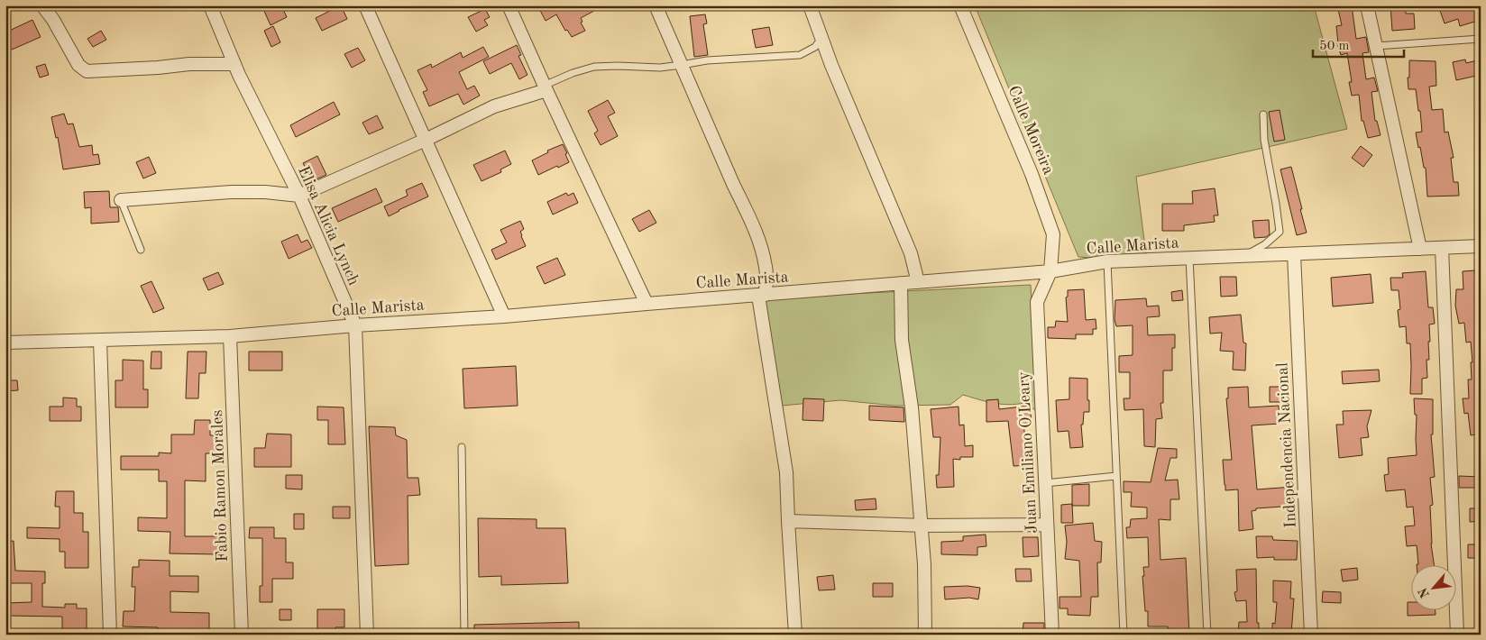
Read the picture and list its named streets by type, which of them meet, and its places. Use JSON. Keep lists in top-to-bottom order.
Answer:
{
  "streets": {
    "street": [
      "Calle Moreira",
      "Elisa Alicia Lynch",
      "Calle Marista",
      "Independencia Nacional",
      "Juan Emiliano O'Leary",
      "Fabio Ramon Morales"
    ]
  },
  "crossings": [
    ["Calle Moreira", "Calle Marista"],
    ["Calle Moreira", "Juan Emiliano O'Leary"],
    ["Elisa Alicia Lynch", "Calle Marista"],
    ["Calle Marista", "Independencia Nacional"],
    ["Calle Marista", "Juan Emiliano O'Leary"],
    ["Calle Marista", "Fabio Ramon Morales"]
  ],
  "scale_bar": "50 m",
  "north": "bottom left"
}
